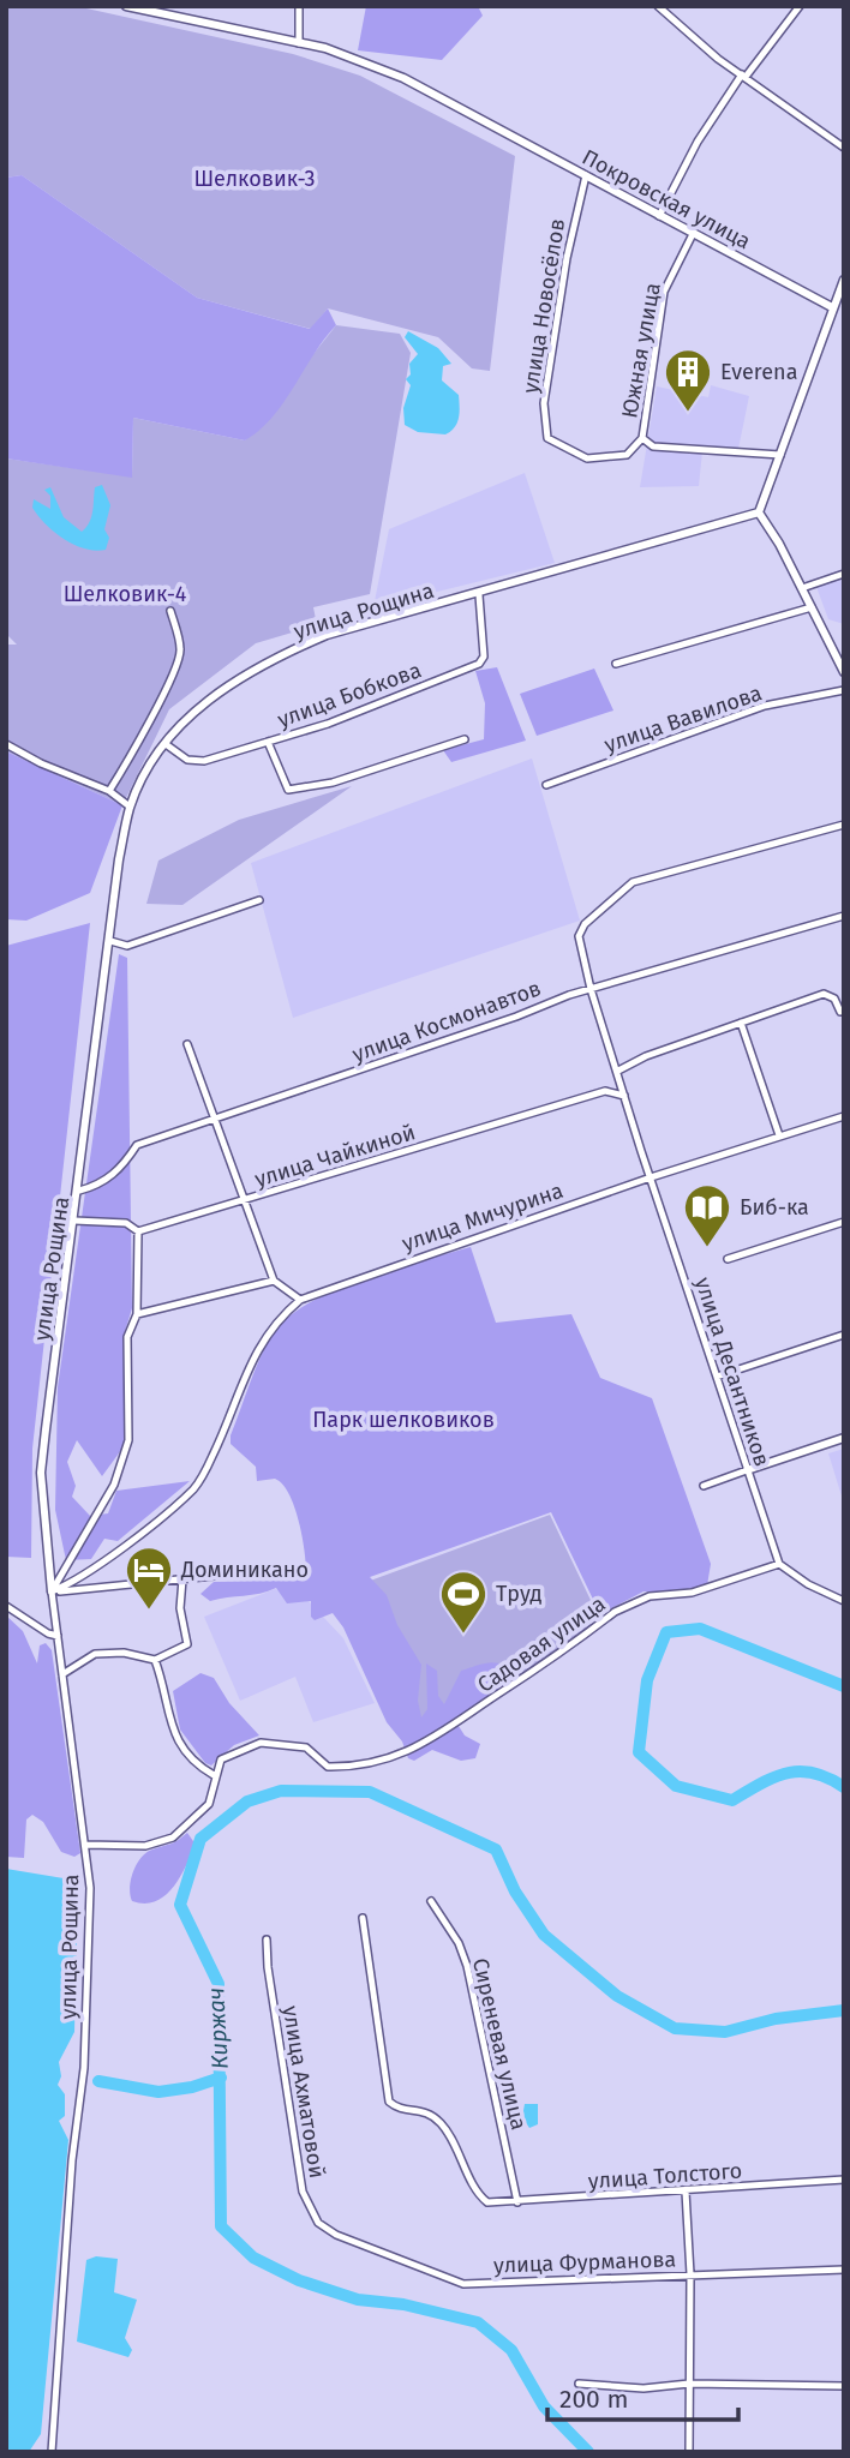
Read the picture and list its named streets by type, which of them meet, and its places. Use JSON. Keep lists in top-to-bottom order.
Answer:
{
  "streets": {
    "street": [
      "Покровская улица",
      "улица Новосёлов",
      "Южная улица",
      "улица Рощина",
      "улица Бобкова",
      "улица Вавилова",
      "улица Космонавтов",
      "улица Чайкиной",
      "улица Мичурина",
      "улица Десантников",
      "Садовая улица",
      "Сиреневая улица",
      "улица Ахматовой",
      "улица Толстого",
      "улица Фурманова"
    ]
  },
  "crossings": [
    ["Покровская улица", "улица Новосёлов"],
    ["Покровская улица", "Южная улица"],
    ["улица Новосёлов", "Южная улица"],
    ["улица Рощина", "улица Бобкова"],
    ["улица Рощина", "улица Космонавтов"],
    ["улица Рощина", "улица Чайкиной"],
    ["улица Чайкиной", "улица Десантников"],
    ["улица Мичурина", "улица Десантников"],
    ["улица Десантников", "Садовая улица"],
    ["Сиреневая улица", "улица Толстого"],
    ["улица Ахматовой", "улица Фурманова"]
  ],
  "water": ["Киржач"],
  "parks": ["Шелковик-3", "Шелковик-4", "Парк шелковиков"],
  "places": {
    "building": ["Everena"],
    "library": ["Биб-ка"],
    "hotel": ["Доминикано"],
    "sports": ["Труд"]
  },
  "scale_bar": "200 m"
}
